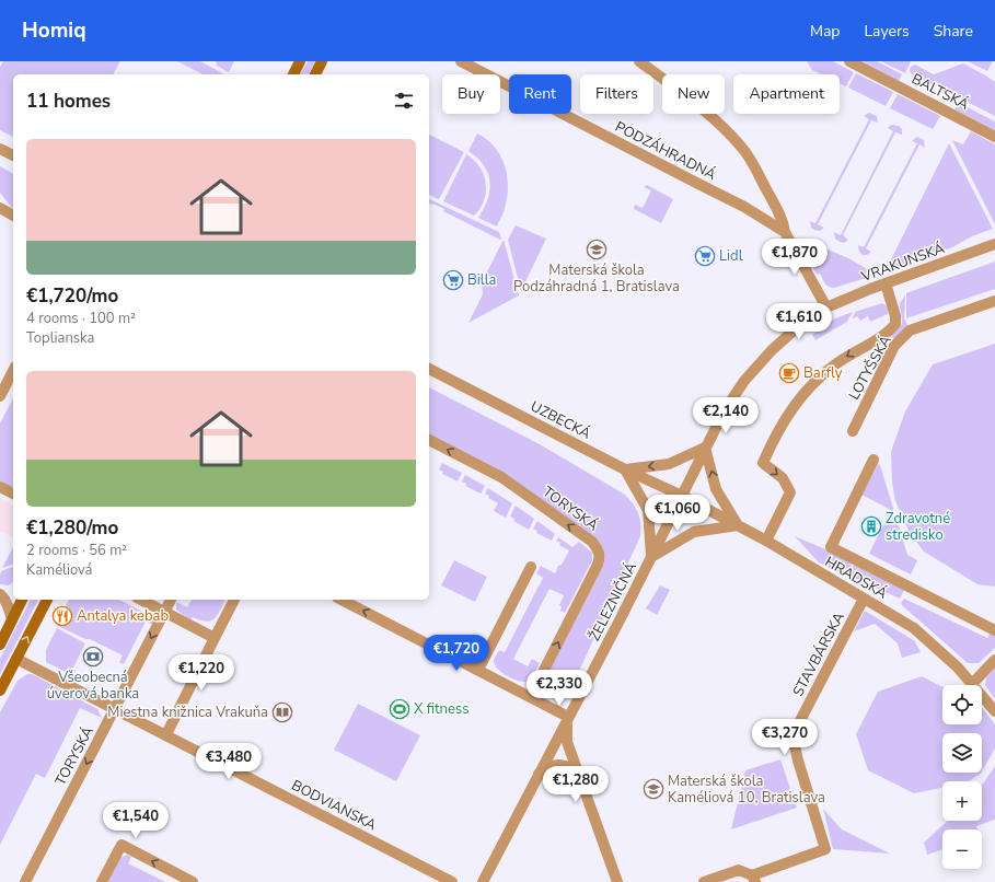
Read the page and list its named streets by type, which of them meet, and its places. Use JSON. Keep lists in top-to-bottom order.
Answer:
{
  "streets": {
    "street": [
      "BALTSKÁ",
      "PODZÁHRADNÁ",
      "VRAKUNSKÁ",
      "LOTYŠSKÁ",
      "UZBECKÁ",
      "TORYSKÁ",
      "HRADSKÁ",
      "ŽELEZNIČNÁ",
      "STAVBÁRSKA",
      "BODVIANSKA"
    ]
  },
  "crossings": [
    ["PODZÁHRADNÁ", "VRAKUNSKÁ"],
    ["VRAKUNSKÁ", "UZBECKÁ"],
    ["VRAKUNSKÁ", "HRADSKÁ"],
    ["VRAKUNSKÁ", "ŽELEZNIČNÁ"],
    ["UZBECKÁ", "HRADSKÁ"],
    ["UZBECKÁ", "ŽELEZNIČNÁ"],
    ["TORYSKÁ", "BODVIANSKA"],
    ["HRADSKÁ", "ŽELEZNIČNÁ"],
    ["HRADSKÁ", "STAVBÁRSKA"]
  ],
  "places": {
    "school or university": ["Materská škola Podzáhradná 1, Bratislava", "Materská škola Kaméliová 10, Bratislava"],
    "supermarket": ["Lidl", "Billa"],
    "cafe": ["Barfly"],
    "building": ["Zdravotné stredisko"],
    "restaurant": ["Antalya kebab"],
    "bank": ["Všeobecná úverová banka"],
    "sports": ["X fitness"],
    "library": ["Miestna knižnica Vrakuňa"]
  },
  "page": {
    "header": "Homiq",
    "nav": ["Map", "Layers", "Share"],
    "chip": [
      "Buy",
      "Rent",
      "Filters",
      "New",
      "Apartment"
    ],
    "heading": "11 homes",
    "list": [
      {
        "name": "€1,720/mo",
        "note": "4 rooms · 100 m² · Toplianska"
      },
      {
        "name": "€1,280/mo",
        "note": "2 rooms · 56 m² · Kaméliová"
      }
    ],
    "price": [
      "€1,870",
      "€1,610",
      "€2,140",
      "€1,060",
      "€1,720",
      "€1,220",
      "€2,330",
      "€3,270",
      "€3,480",
      "€1,280",
      "€1,540"
    ],
    "map_buttons": ["+", "−"]
  }
}
